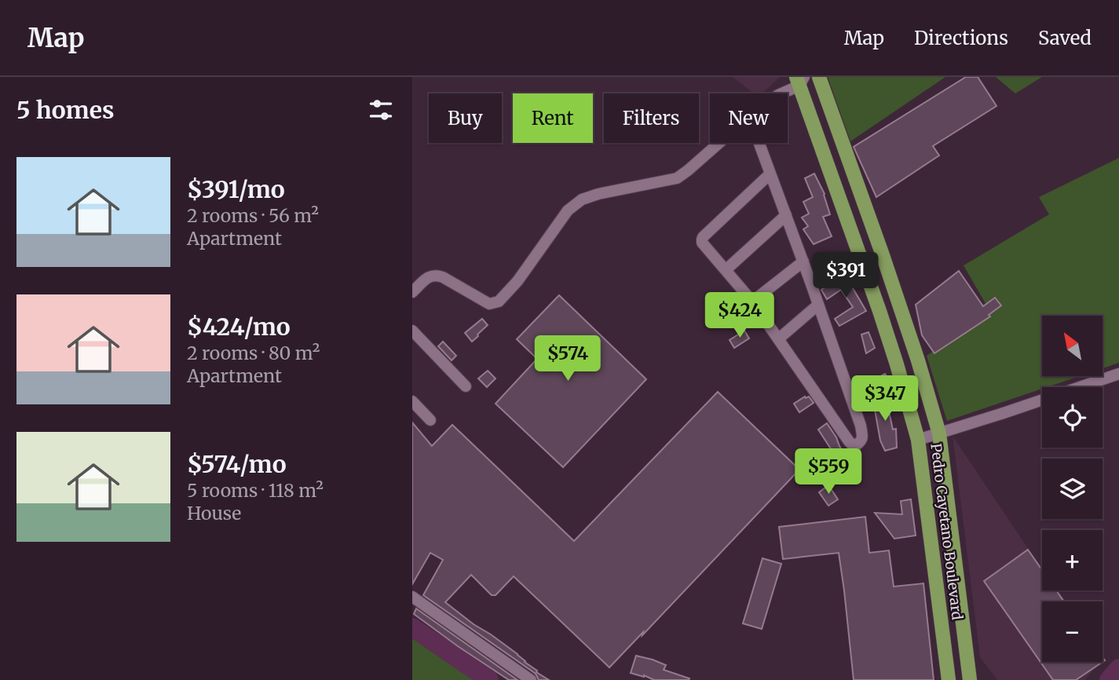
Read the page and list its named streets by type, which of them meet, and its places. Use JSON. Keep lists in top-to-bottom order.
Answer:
{
  "streets": {
    "main road": ["Pedro Cayetano Boulevard"]
  },
  "north": "top left",
  "page": {
    "header": "Map",
    "nav": ["Map", "Directions", "Saved"],
    "heading": "5 homes",
    "chip": [
      "Buy",
      "Rent",
      "Filters",
      "New"
    ],
    "list": [
      {
        "name": "$391/mo",
        "note": "2 rooms · 56 m² · Apartment"
      },
      {
        "name": "$424/mo",
        "note": "2 rooms · 80 m² · Apartment"
      },
      {
        "name": "$574/mo",
        "note": "5 rooms · 118 m² · House"
      }
    ],
    "price": [
      "$391",
      "$424",
      "$574",
      "$347",
      "$559"
    ],
    "map_buttons": ["+", "−"]
  }
}
